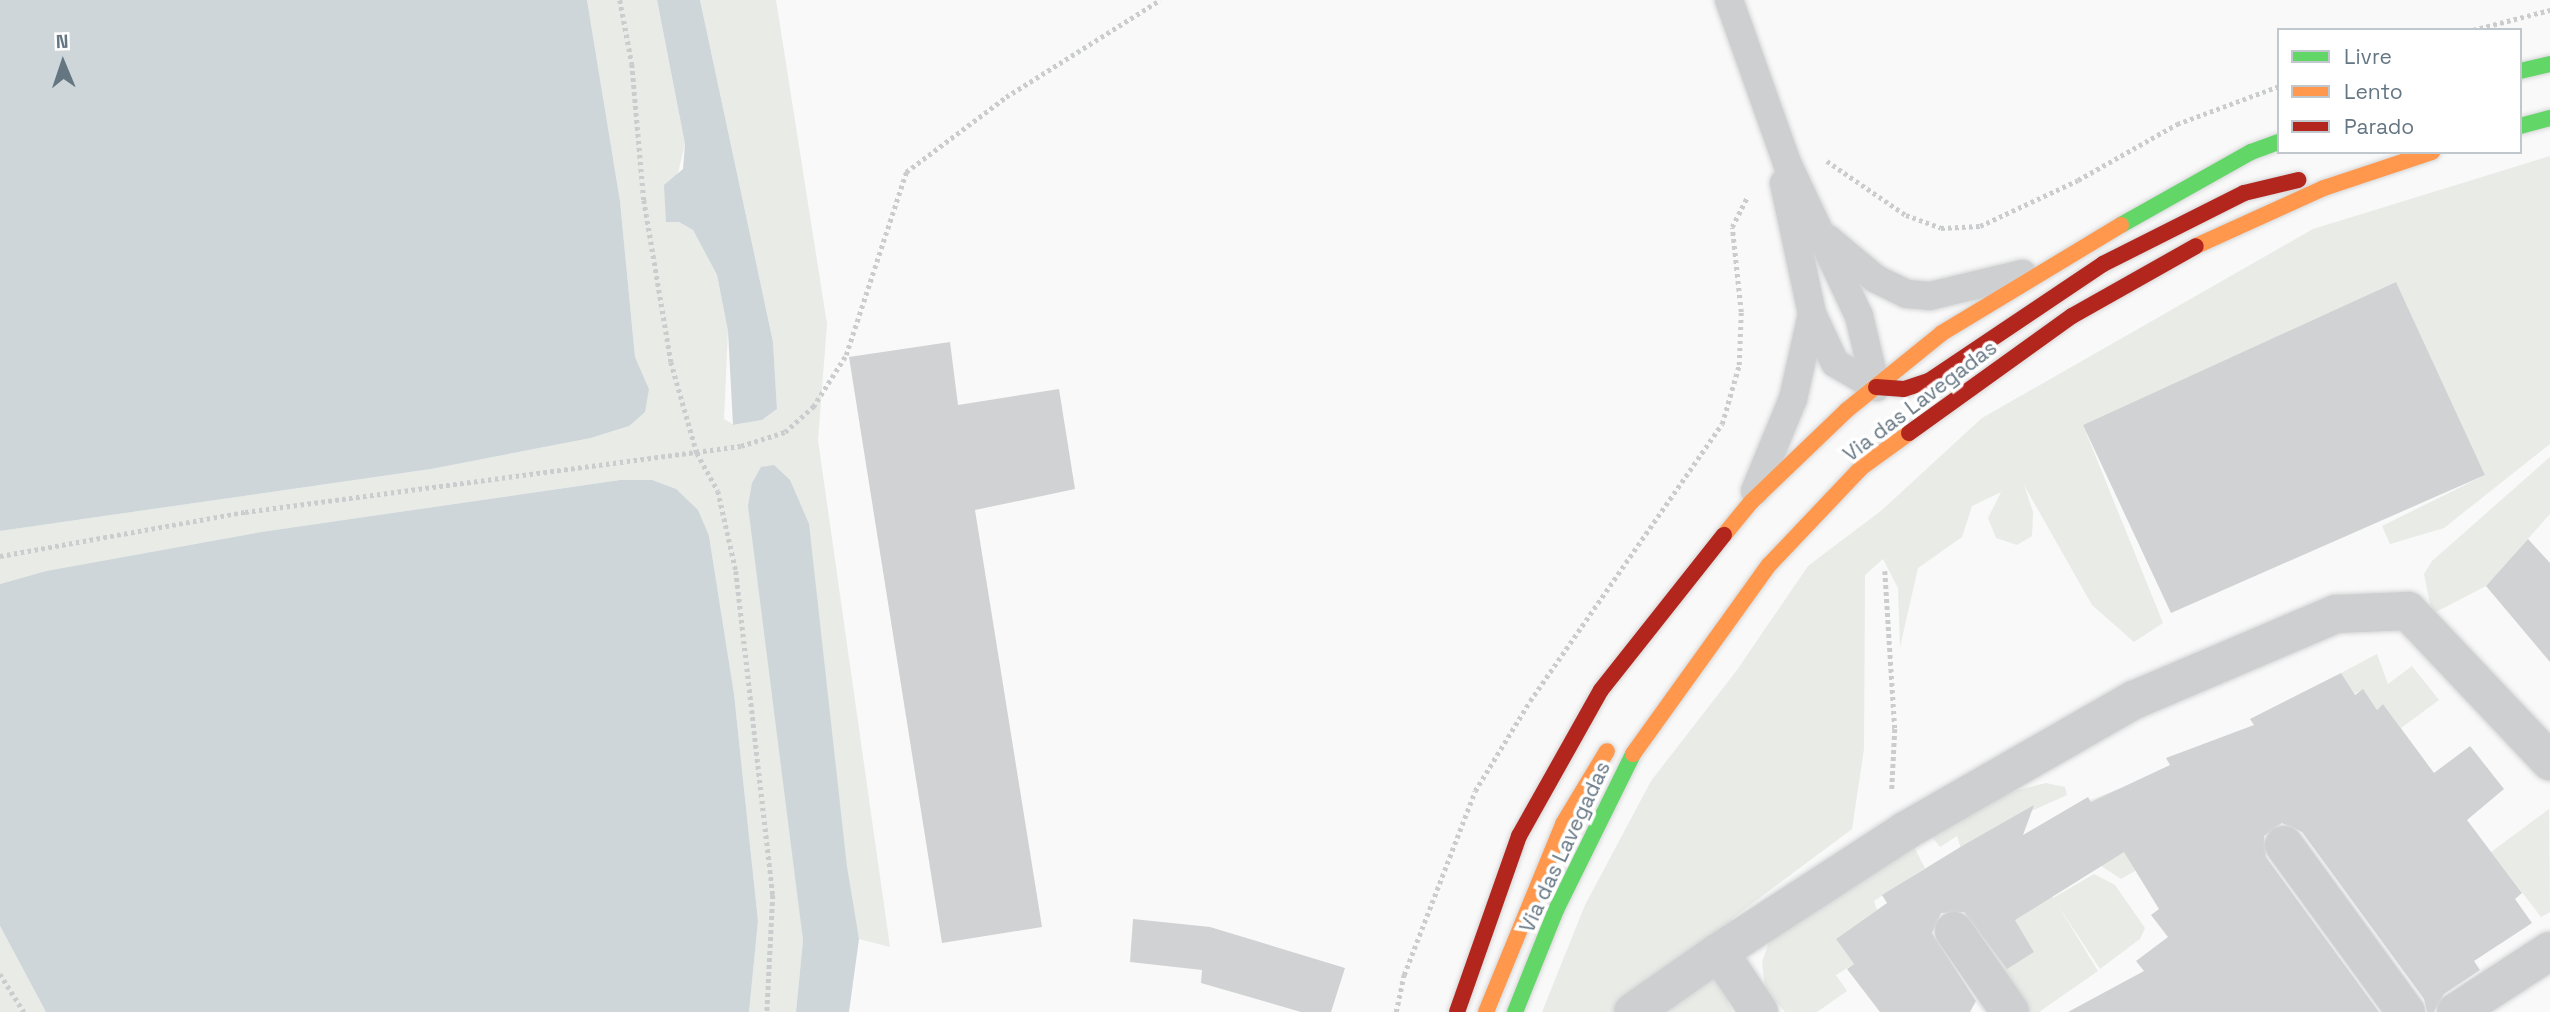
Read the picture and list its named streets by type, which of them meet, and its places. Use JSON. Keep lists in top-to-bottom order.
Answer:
{
  "streets": {
    "main road": ["Via das Lavegadas"]
  },
  "legend": ["Livre", "Lento", "Parado"],
  "north": "top"
}
